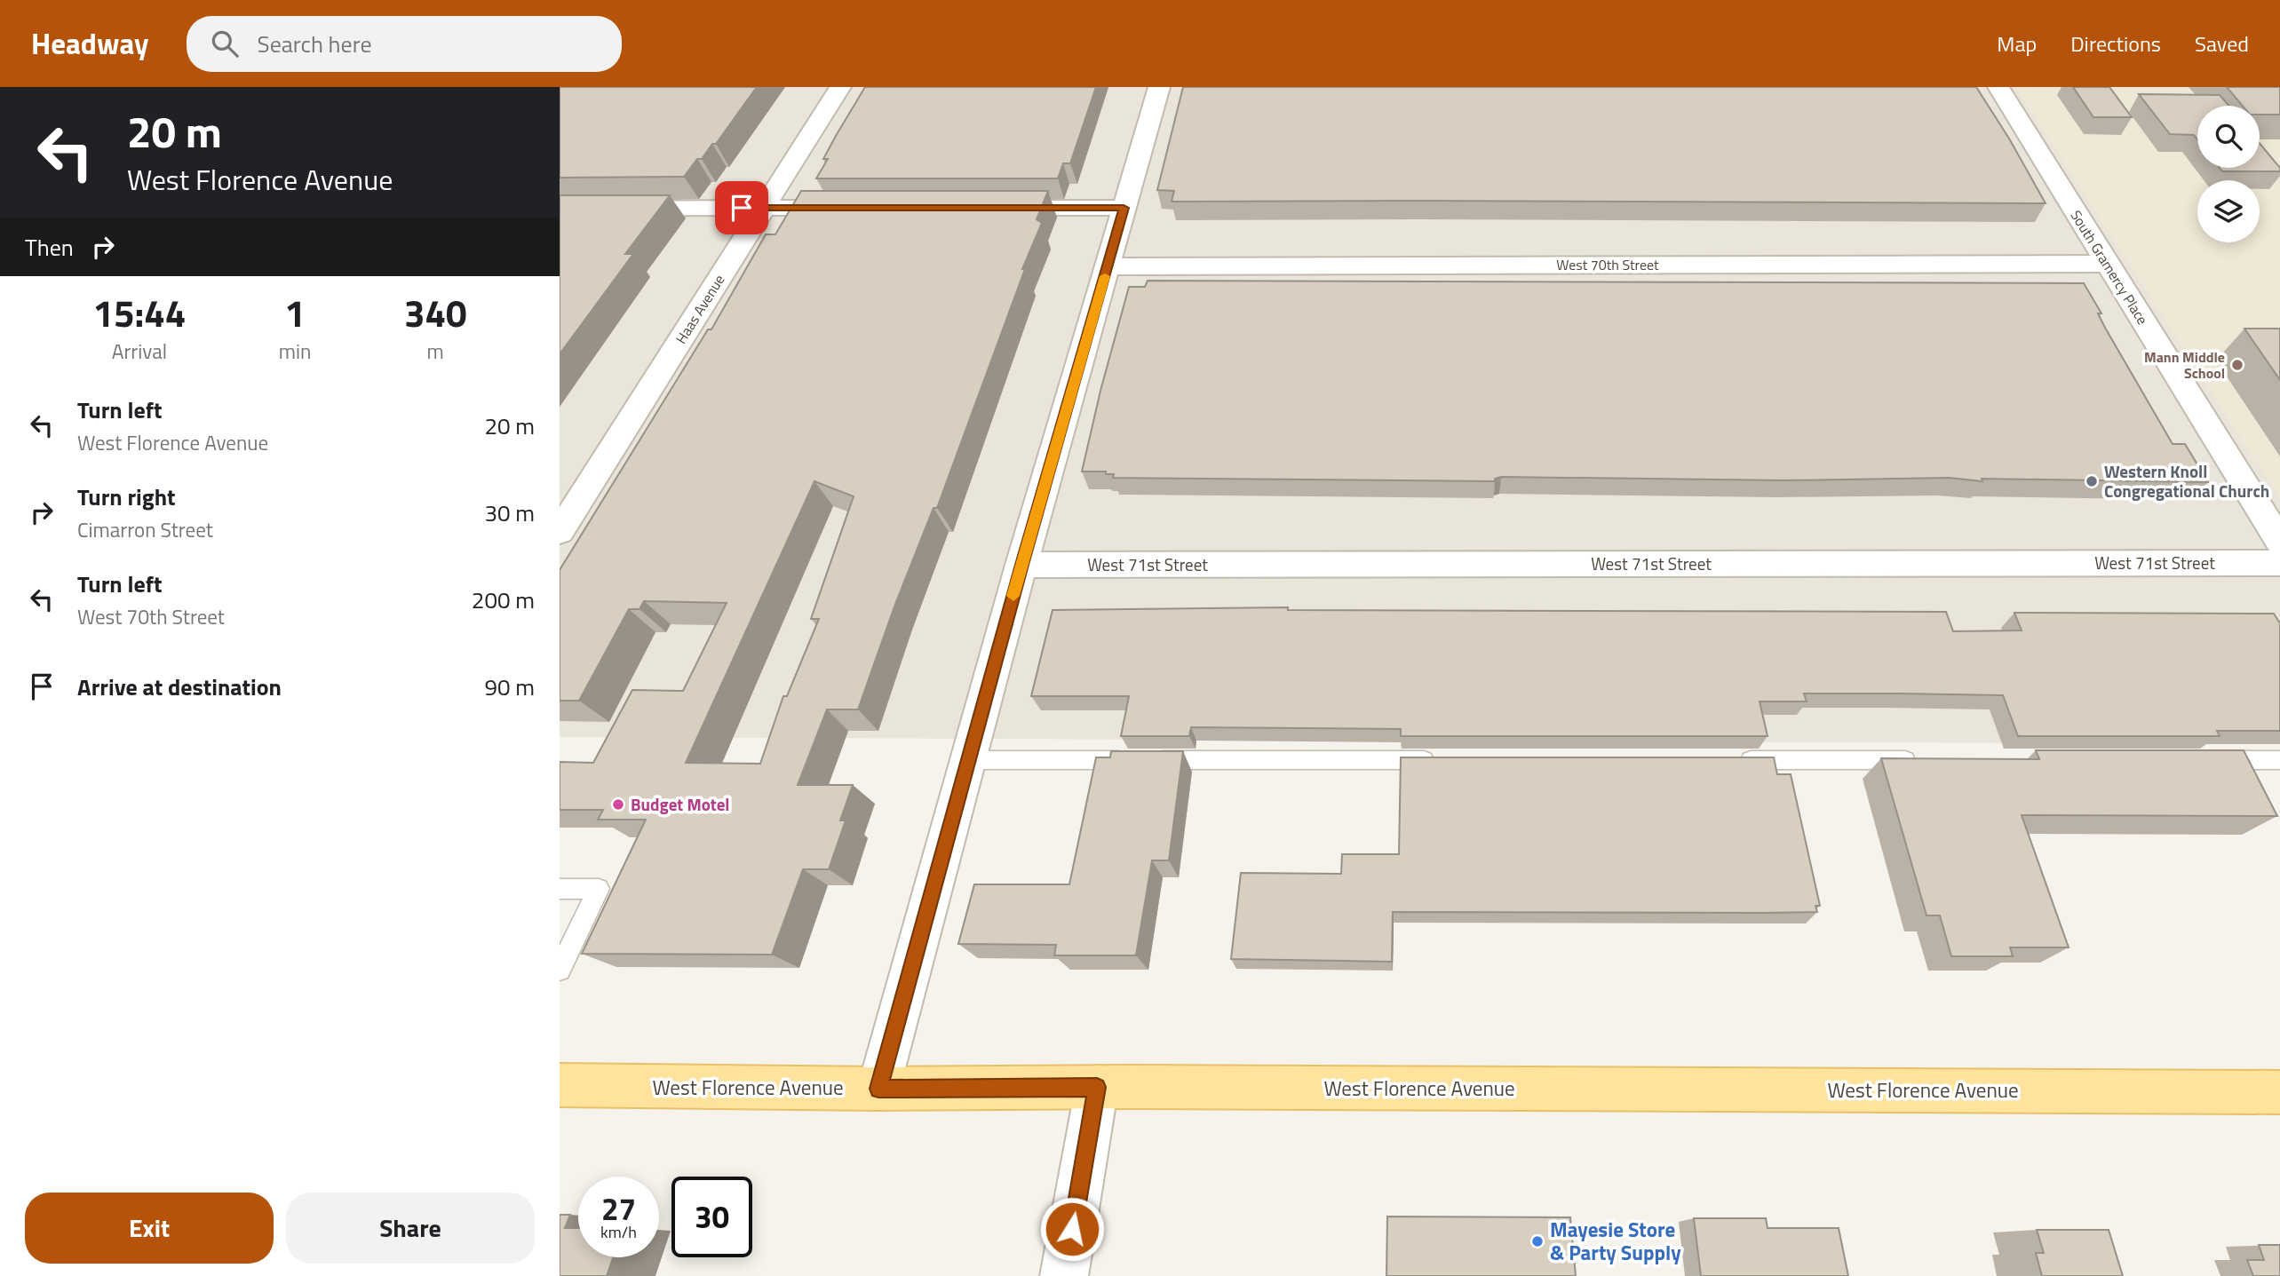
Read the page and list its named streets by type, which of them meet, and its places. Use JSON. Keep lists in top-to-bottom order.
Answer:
{
  "streets": {
    "main road": ["West Florence Avenue"],
    "street": [
      "West 70th Street",
      "South Gramercy Place",
      "Haas Avenue",
      "West 71st Street"
    ]
  },
  "crossings": [
    ["West 70th Street", "South Gramercy Place"]
  ],
  "places": [
    "Mann Middle School",
    "Western Knoll Congregational Church",
    "Budget Motel",
    "Mayesie Store & Party Supply"
  ],
  "page": {
    "header": "Headway",
    "search": "Search here",
    "nav": ["Map", "Directions", "Saved"],
    "turn": ["20 m", "West Florence Avenue"],
    "then": "Then",
    "eta": [
      "15:44",
      "Arrival",
      "1",
      "min",
      "340",
      "m"
    ],
    "list": [
      {
        "name": "Turn left",
        "note": "West Florence Avenue",
        "value": "20 m"
      },
      {
        "name": "Turn right",
        "note": "Cimarron Street",
        "value": "30 m"
      },
      {
        "name": "Turn left",
        "note": "West 70th Street",
        "value": "200 m"
      },
      {
        "name": "Arrive at destination",
        "value": "90 m"
      }
    ],
    "speed": "27 km/h",
    "limit": "30",
    "buttons": ["Exit", "Share"]
  }
}
